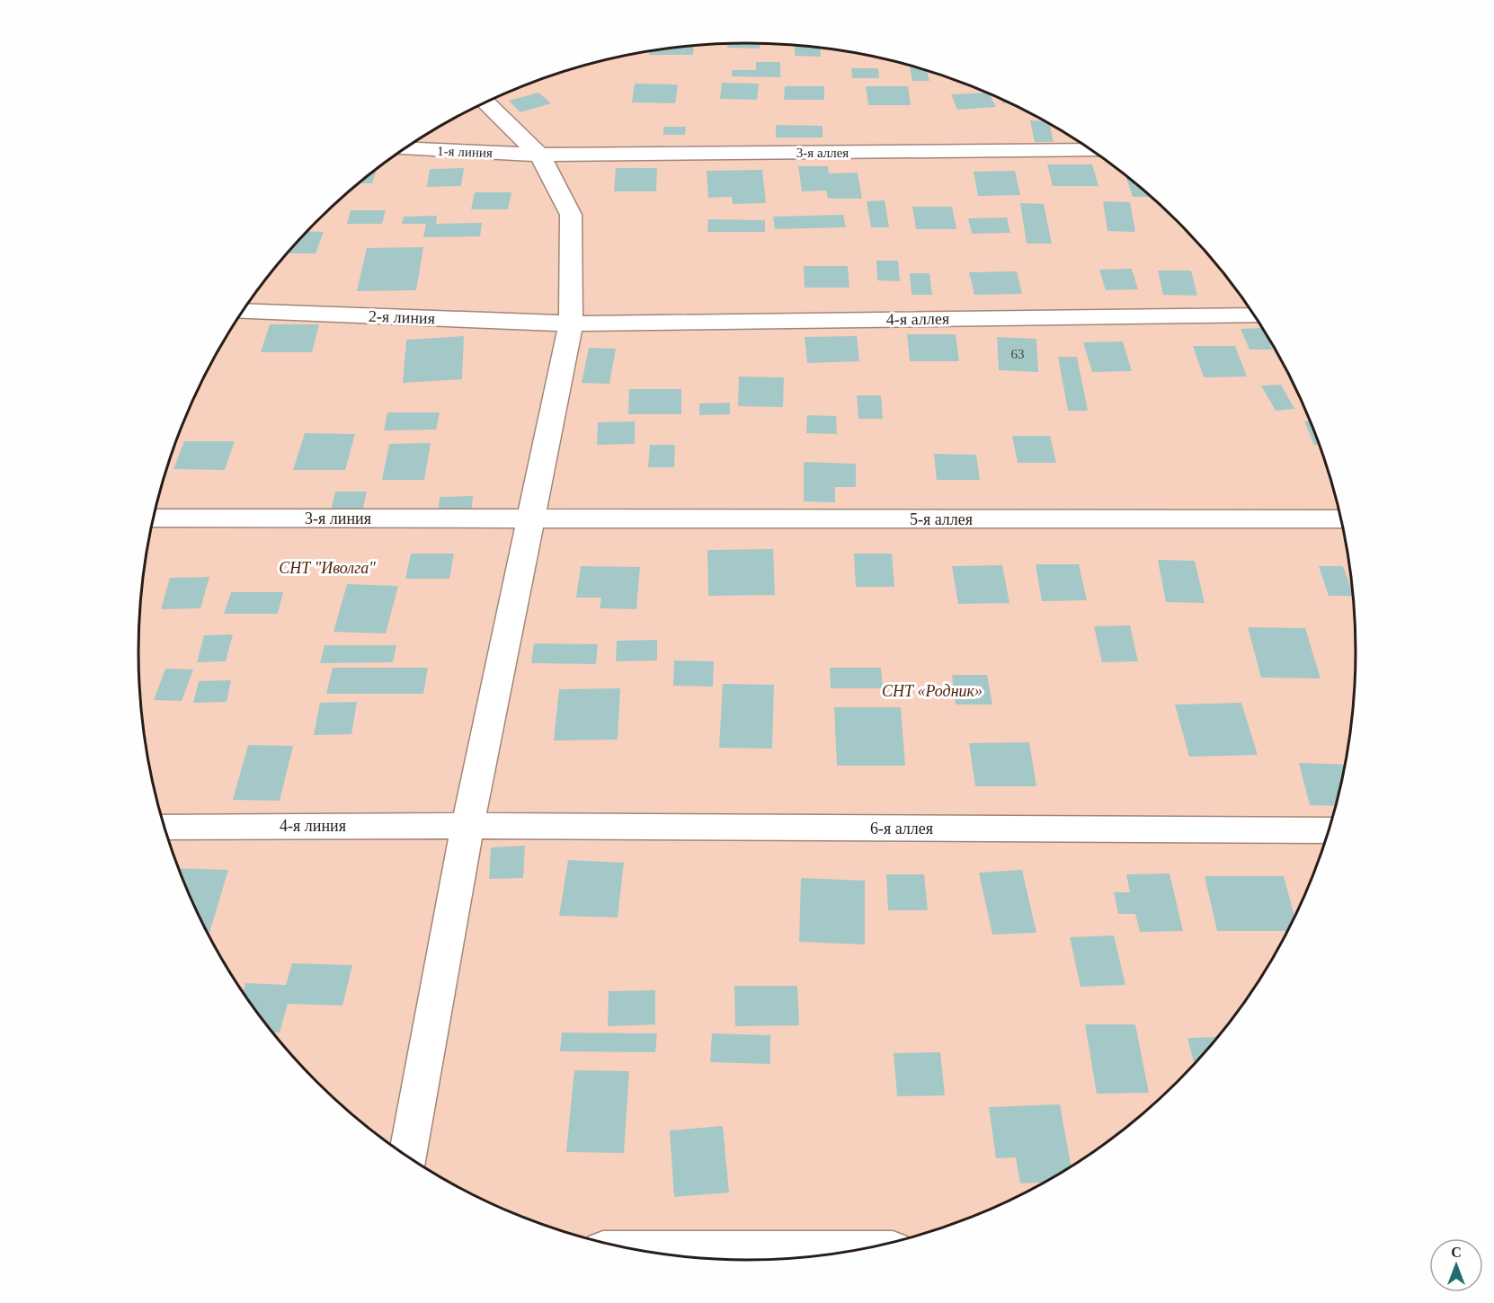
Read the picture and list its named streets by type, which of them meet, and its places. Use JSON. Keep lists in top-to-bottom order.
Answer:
{
  "streets": {
    "street": [
      "1-я линия",
      "3-я аллея",
      "2-я линия",
      "4-я аллея",
      "3-я линия",
      "5-я аллея",
      "4-я линия",
      "6-я аллея"
    ]
  },
  "crossings": [
    ["1-я линия", "3-я аллея"],
    ["2-я линия", "4-я аллея"],
    ["3-я линия", "5-я аллея"],
    ["4-я линия", "6-я аллея"]
  ],
  "parks": ["СНТ \"Иволга\"", "СНТ «Родник»"],
  "house_numbers": ["63"],
  "north": "top"
}
